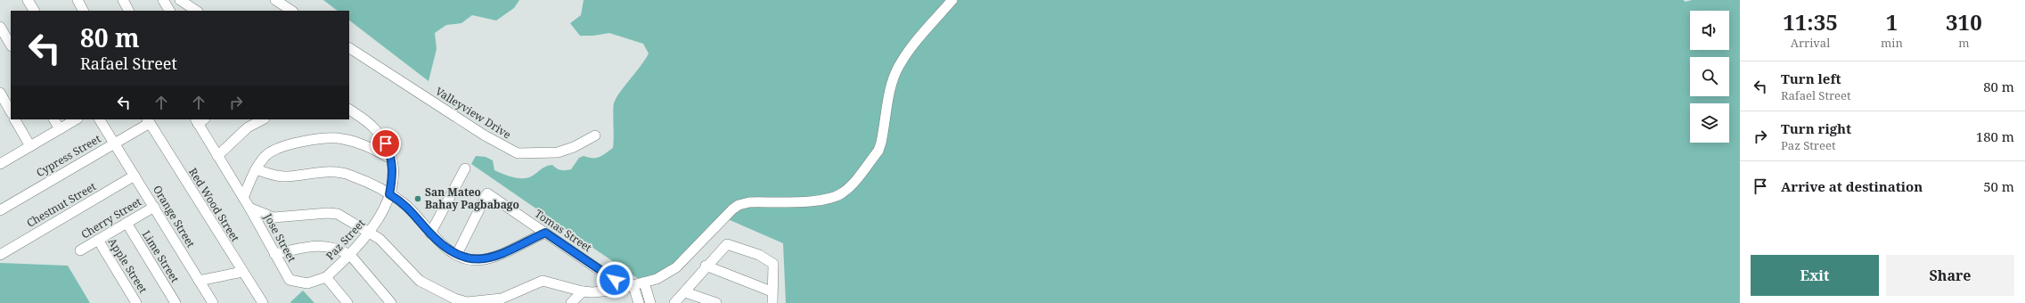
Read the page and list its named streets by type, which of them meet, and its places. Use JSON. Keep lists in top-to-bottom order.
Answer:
{
  "streets": {
    "street": [
      "Valleyview Drive",
      "Cypress Street",
      "Chestnut Street",
      "Red Wood Street",
      "Orange Street",
      "Cherry Street",
      "Tomas Street",
      "Jose Street",
      "Paz Street",
      "Lime Street",
      "Apple Street"
    ]
  },
  "crossings": [
    ["Cypress Street", "Red Wood Street"],
    ["Cypress Street", "Orange Street"],
    ["Chestnut Street", "Orange Street"],
    ["Orange Street", "Cherry Street"],
    ["Cherry Street", "Lime Street"],
    ["Cherry Street", "Apple Street"],
    ["Jose Street", "Paz Street"]
  ],
  "places": ["San Mateo Bahay Pagbabago"],
  "page": {
    "eta": [
      "11:35",
      "Arrival",
      "1",
      "min",
      "310",
      "m"
    ],
    "turn": ["80 m", "Rafael Street"],
    "list": [
      {
        "name": "Turn left",
        "note": "Rafael Street",
        "value": "80 m"
      },
      {
        "name": "Turn right",
        "note": "Paz Street",
        "value": "180 m"
      },
      {
        "name": "Arrive at destination",
        "value": "50 m"
      }
    ],
    "buttons": ["Exit", "Share"]
  }
}
